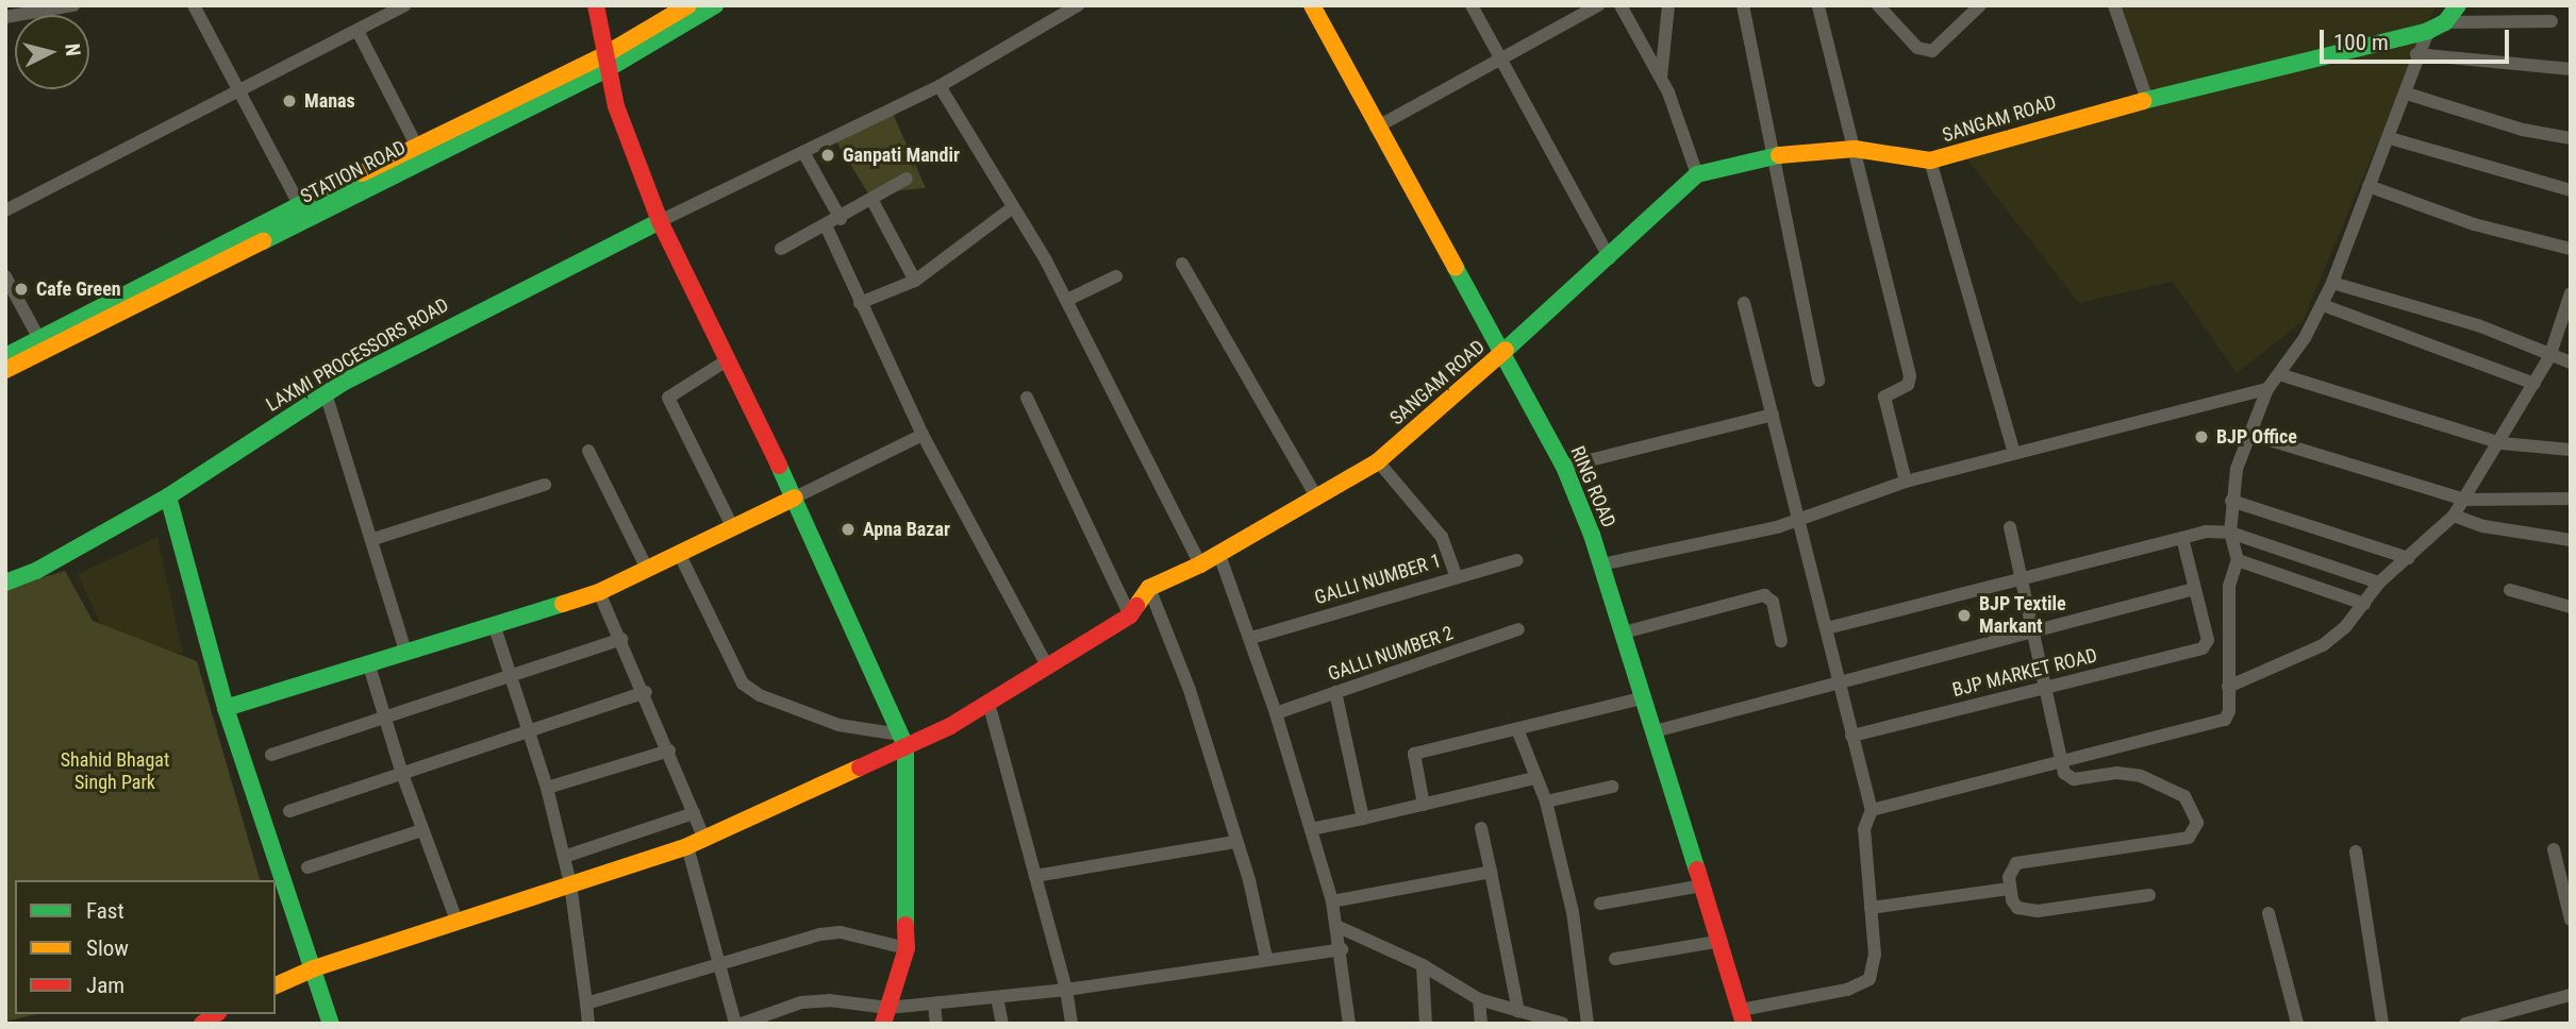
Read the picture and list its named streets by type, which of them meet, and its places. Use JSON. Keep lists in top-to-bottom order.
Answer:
{
  "streets": {
    "street": [
      "SANGAM ROAD",
      "STATION ROAD",
      "LAXMI PROCESSORS ROAD",
      "RING ROAD",
      "GALLI NUMBER 1",
      "GALLI NUMBER 2",
      "BJP MARKET ROAD"
    ]
  },
  "crossings": [
    ["SANGAM ROAD", "RING ROAD"]
  ],
  "parks": ["Shahid Bhagat Singh Park"],
  "places": [
    "Manas",
    "Ganpati Mandir",
    "Cafe Green",
    "BJP Office",
    "Apna Bazar",
    "BJP Textile Markant"
  ],
  "legend": ["Fast", "Slow", "Jam"],
  "scale_bar": "100 m",
  "north": "right"
}
